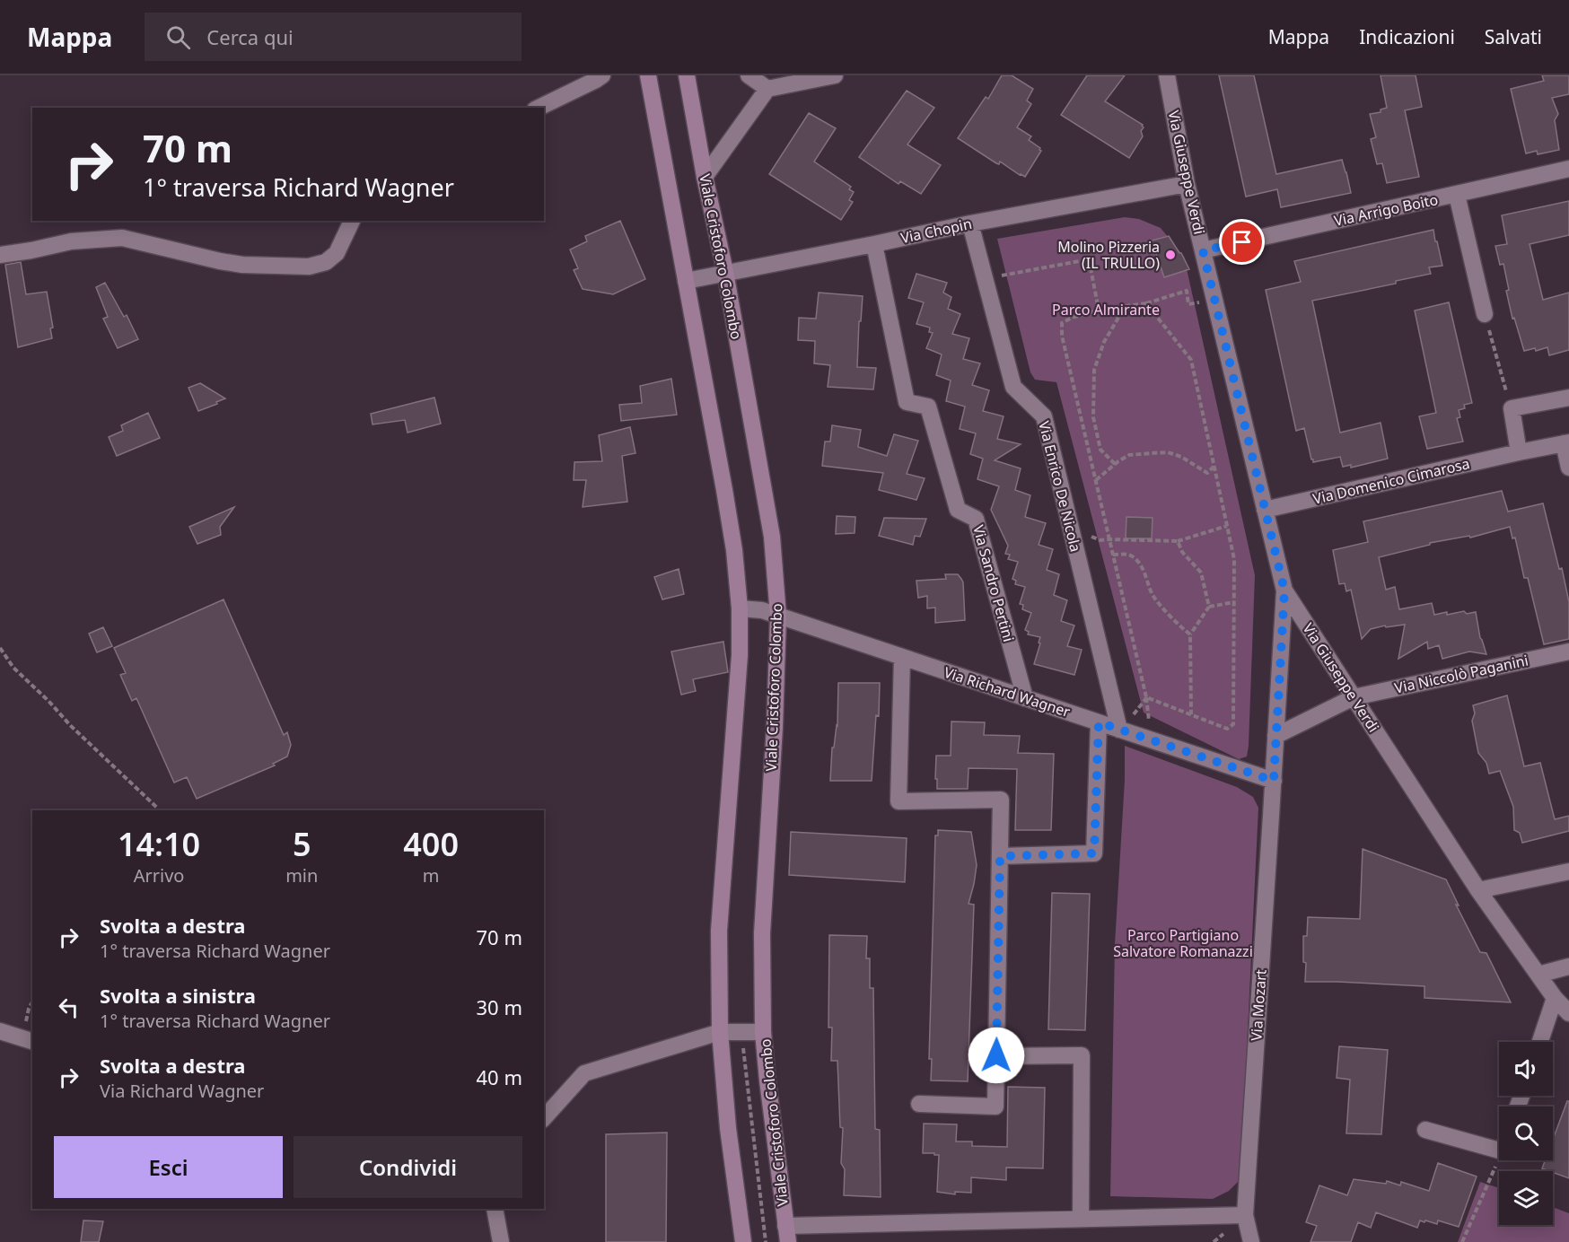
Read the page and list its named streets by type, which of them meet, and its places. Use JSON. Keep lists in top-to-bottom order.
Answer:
{
  "streets": {
    "main road": ["Viale Cristoforo Colombo"],
    "street": [
      "Via Giuseppe Verdi",
      "Via Arrigo Boito",
      "Via Chopin",
      "Via Domenico Cimarosa",
      "Via Enrico De Nicola",
      "Via Sandro Pertini",
      "Via Niccolò Paganini",
      "Via Richard Wagner",
      "Via Mozart"
    ]
  },
  "crossings": [
    ["Via Giuseppe Verdi", "Via Arrigo Boito"],
    ["Via Giuseppe Verdi", "Via Chopin"],
    ["Via Giuseppe Verdi", "Via Domenico Cimarosa"],
    ["Via Giuseppe Verdi", "Via Niccolò Paganini"],
    ["Via Giuseppe Verdi", "Via Mozart"],
    ["Via Chopin", "Viale Cristoforo Colombo"],
    ["Via Chopin", "Via Enrico De Nicola"],
    ["Via Chopin", "Via Sandro Pertini"],
    ["Viale Cristoforo Colombo", "Via Richard Wagner"],
    ["Via Enrico De Nicola", "Via Richard Wagner"],
    ["Via Sandro Pertini", "Via Richard Wagner"],
    ["Via Niccolò Paganini", "Via Mozart"],
    ["Via Richard Wagner", "Via Mozart"]
  ],
  "parks": ["Parco Almirante", "Parco Partigiano Salvatore Romanazzi"],
  "places": ["Molino Pizzeria (IL TRULLO)"],
  "page": {
    "header": "Mappa",
    "search": "Cerca qui",
    "nav": ["Mappa", "Indicazioni", "Salvati"],
    "turn": ["70 m", "1° traversa Richard Wagner"],
    "eta": [
      "14:10",
      "Arrivo",
      "5",
      "min",
      "400",
      "m"
    ],
    "list": [
      {
        "name": "Svolta a destra",
        "note": "1° traversa Richard Wagner",
        "value": "70 m"
      },
      {
        "name": "Svolta a sinistra",
        "note": "1° traversa Richard Wagner",
        "value": "30 m"
      },
      {
        "name": "Svolta a destra",
        "note": "Via Richard Wagner",
        "value": "40 m"
      }
    ],
    "buttons": ["Esci", "Condividi"]
  }
}
